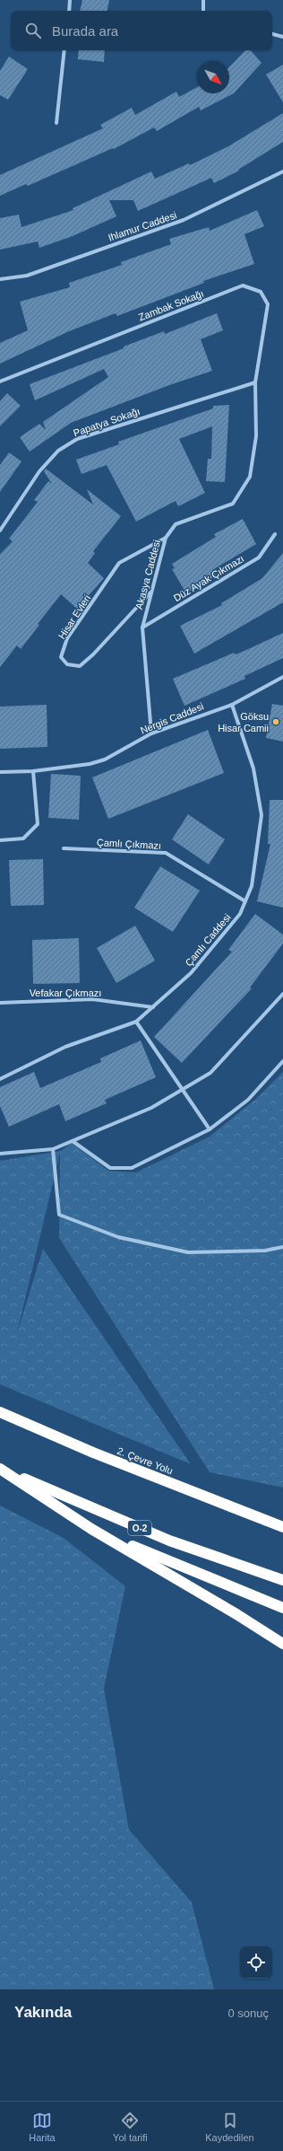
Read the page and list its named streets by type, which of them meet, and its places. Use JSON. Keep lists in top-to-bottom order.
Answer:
{
  "streets": {
    "highway": ["2. Çevre Yolu", "O-2"],
    "street": [
      "Ihlamur Caddesi",
      "Zambak Sokağı",
      "Papatya Sokağı",
      "Akasya Caddesi",
      "Düz Ayak Çıkmazı",
      "Hisar Evleri",
      "Nergis Caddesi",
      "Çamlı Çıkmazı",
      "Çamlı Caddesi",
      "Vefakar Çıkmazı"
    ]
  },
  "crossings": [
    ["Zambak Sokağı", "Papatya Sokağı"],
    ["Zambak Sokağı", "Akasya Caddesi"],
    ["Papatya Sokağı", "Akasya Caddesi"],
    ["Akasya Caddesi", "Düz Ayak Çıkmazı"],
    ["Akasya Caddesi", "Hisar Evleri"],
    ["Akasya Caddesi", "Nergis Caddesi"],
    ["Nergis Caddesi", "Çamlı Caddesi"],
    ["Çamlı Çıkmazı", "Çamlı Caddesi"],
    ["Çamlı Caddesi", "Vefakar Çıkmazı"]
  ],
  "places": ["Göksu Hisar Camii"],
  "north": "bottom right",
  "page": {
    "search": "Burada ara",
    "heading": ["Yakında", "0 sonuç"],
    "nav": ["Harita", "Yol tarifi", "Kaydedilen"]
  }
}
